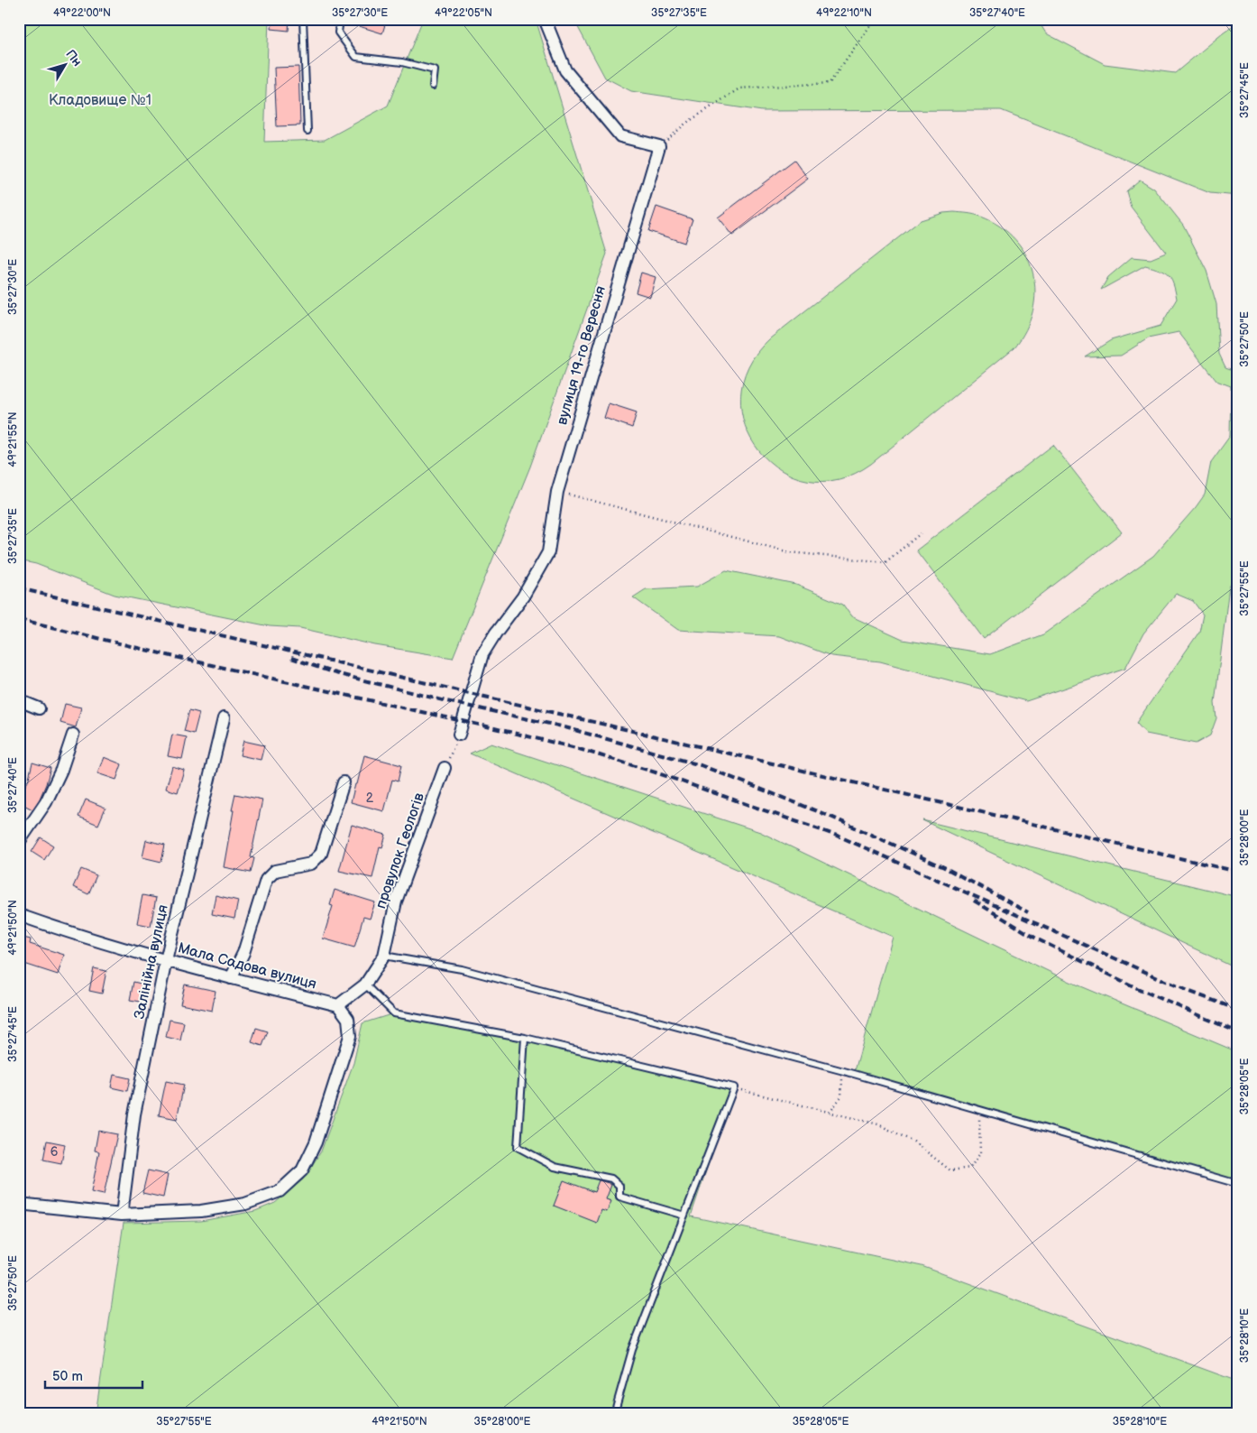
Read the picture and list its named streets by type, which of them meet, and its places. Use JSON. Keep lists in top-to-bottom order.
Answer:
{
  "streets": {
    "street": [
      "вулиця 19-го Вересня",
      "провулок Геологів",
      "Залінійна вулиця",
      "Мала Садова вулиця"
    ]
  },
  "crossings": [
    ["провулок Геологів", "Мала Садова вулиця"],
    ["Залінійна вулиця", "Мала Садова вулиця"]
  ],
  "parks": ["Кладовище №1"],
  "house_numbers": ["2", "6"],
  "scale_bar": "50 m",
  "north": "top right",
  "coordinates": [
    "49°22'00\"N",
    "35°27'30\"E",
    "49°22'05\"N",
    "35°27'35\"E",
    "49°22'10\"N",
    "35°27'40\"E",
    "35°27'45\"E",
    "35°27'50\"E",
    "49°21'55\"N",
    "35°27'55\"E",
    "35°28'00\"E",
    "49°21'50\"N",
    "35°28'05\"E",
    "35°28'10\"E"
  ]
}
